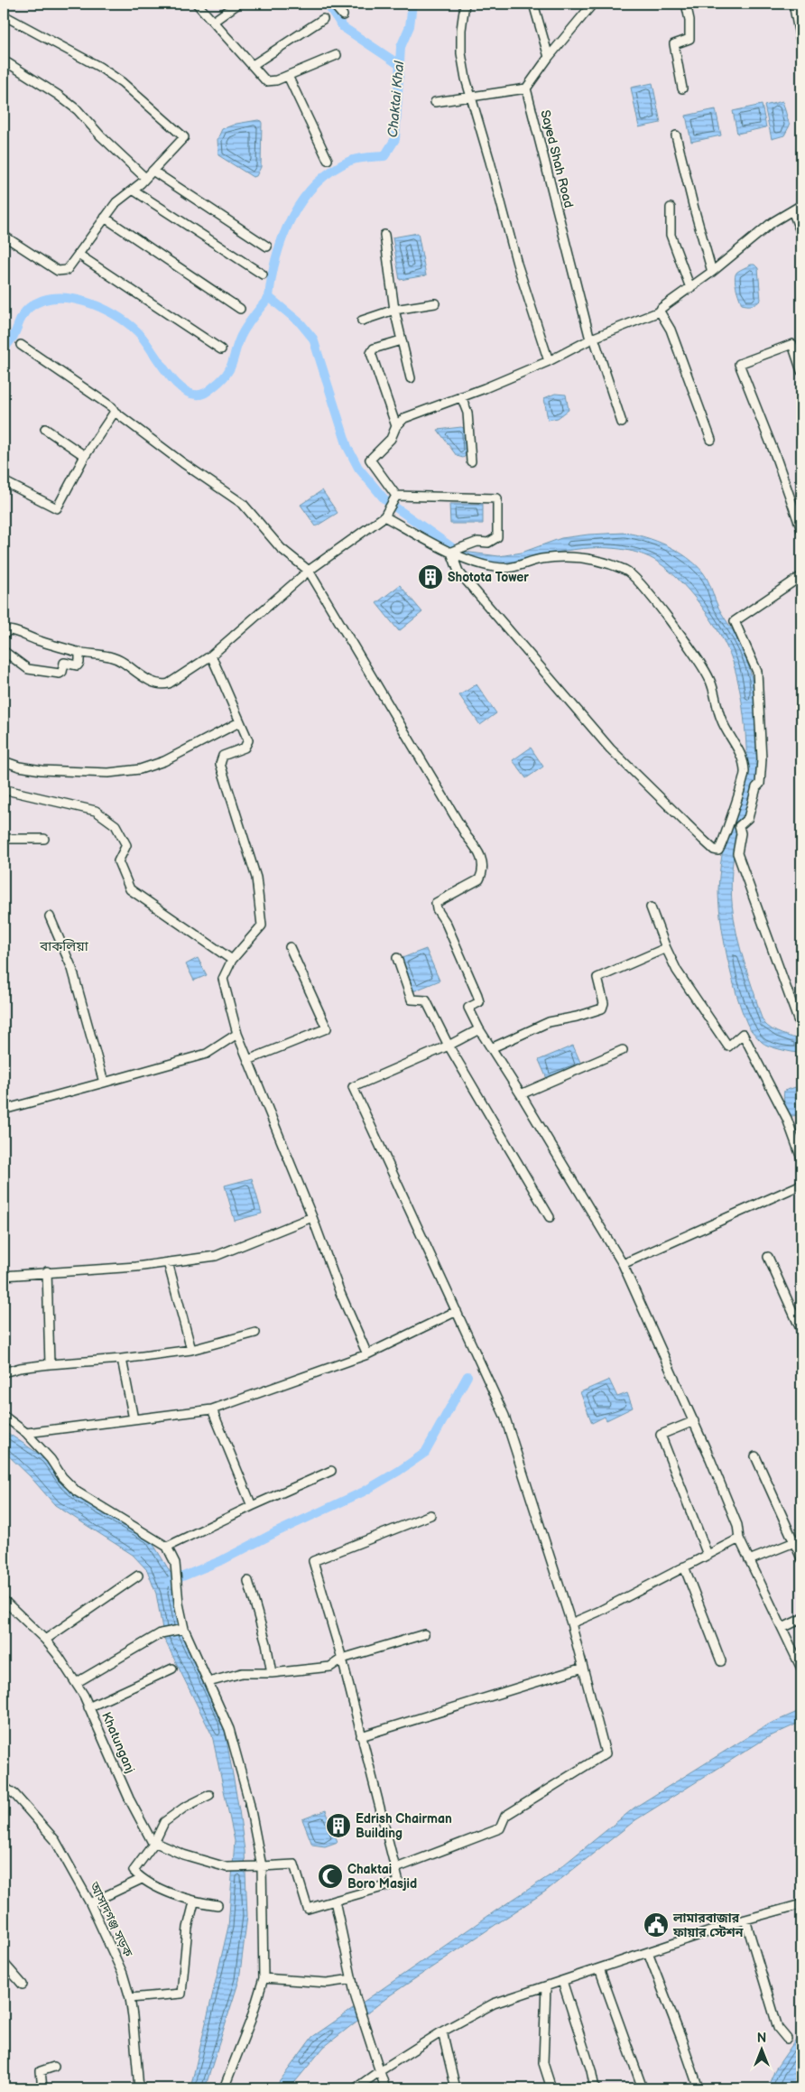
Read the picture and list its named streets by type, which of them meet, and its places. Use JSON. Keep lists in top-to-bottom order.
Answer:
{
  "streets": {
    "street": ["Sayed Shah Road", "Khatunganj", "আসাদগঞ্জ সড়ক"]
  },
  "districts": ["বাকলিয়া"],
  "water": ["Chaktai Khal"],
  "places": {
    "building": ["Shotota Tower", "Edrish Chairman Building"],
    "mosque": ["Chaktai Boro Masjid"],
    "public building": ["লামারবাজার ফায়ার স্টেশন"]
  },
  "north": "top"
}
